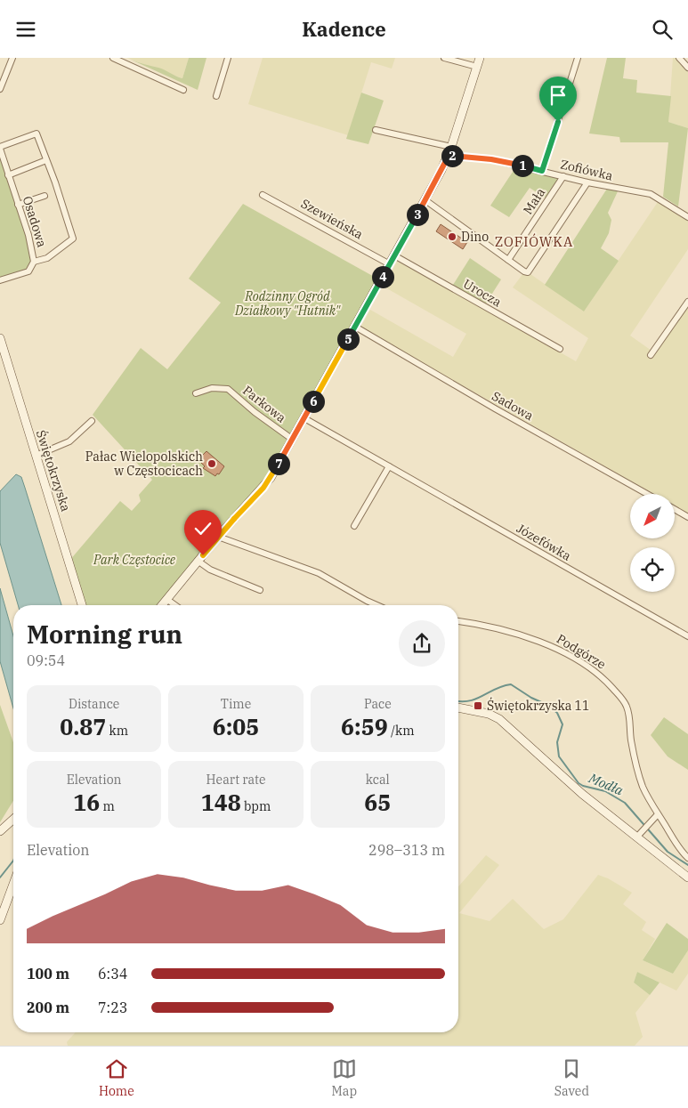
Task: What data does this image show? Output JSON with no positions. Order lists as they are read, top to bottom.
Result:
{
  "streets": {
    "street": [
      "Zofiówka",
      "Mała",
      "Szewieńska",
      "Osadowa",
      "Urocza",
      "Parkowa",
      "Sadowa",
      "Świętokrzyska",
      "Józefówka",
      "Podgórze"
    ]
  },
  "crossings": [
    ["Zofiówka", "Mała"]
  ],
  "districts": ["ZOFIÓWKA"],
  "water": ["Modła"],
  "parks": ["Rodzinny Ogród Działkowy \"Hutnik\"", "Park Częstocice"],
  "places": {
    "other": ["Dino", "Pałac Wielopolskich w Częstocicach"],
    "transit": ["Świętokrzyska 11"]
  },
  "north": "bottom left",
  "page": {
    "header": "Kadence",
    "pins": [
      "2",
      "1",
      "3",
      "4",
      "5",
      "6",
      "7"
    ],
    "heading": ["Morning run", "09:54"],
    "stats": [
      ["Distance", "0.87 km"],
      ["Time", "6:05"],
      ["Pace", "6:59 /km"],
      ["Elevation", "16 m"],
      ["Heart rate", "148 bpm"],
      ["kcal", "65"]
    ],
    "chart": ["Elevation", "298–313 m"],
    "list": [
      {
        "name": "100 m",
        "note": "6:34"
      },
      {
        "name": "200 m",
        "note": "7:23"
      }
    ],
    "tabs": ["Home", "Map", "Saved"]
  }
}
